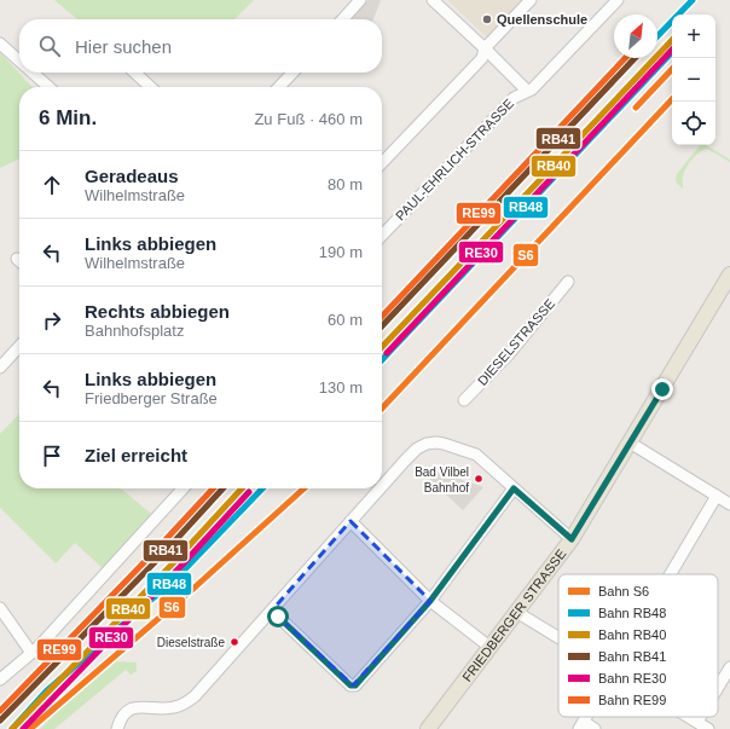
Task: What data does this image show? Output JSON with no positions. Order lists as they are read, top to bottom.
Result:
{
  "streets": {
    "main road": ["FRIEDBERGER STRASSE"],
    "street": ["PAUL-EHRLICH-STRASSE", "DIESELSTRASSE"]
  },
  "places": ["Quellenschule", "Bad Vilbel Bahnhof", "Dieselstraße"],
  "lines": [
    "rail line RB48",
    "rail line RB40",
    "rail line RE30",
    "rail line RB41",
    "rail line RE99",
    "rail line S6"
  ],
  "legend": [
    "Bahn S6",
    "Bahn RB48",
    "Bahn RB40",
    "Bahn RB41",
    "Bahn RE30",
    "Bahn RE99"
  ],
  "north": "top right",
  "page": {
    "map_buttons": ["+", "−"],
    "search": "Hier suchen",
    "heading": ["6 Min.", "Zu Fuß · 460 m"],
    "list": [
      ["Geradeaus", "Wilhelmstraße", "80 m"],
      ["Links abbiegen", "Wilhelmstraße", "190 m"],
      ["Rechts abbiegen", "Bahnhofsplatz", "60 m"],
      ["Links abbiegen", "Friedberger Straße", "130 m"],
      "Ziel erreicht"
    ]
  }
}
